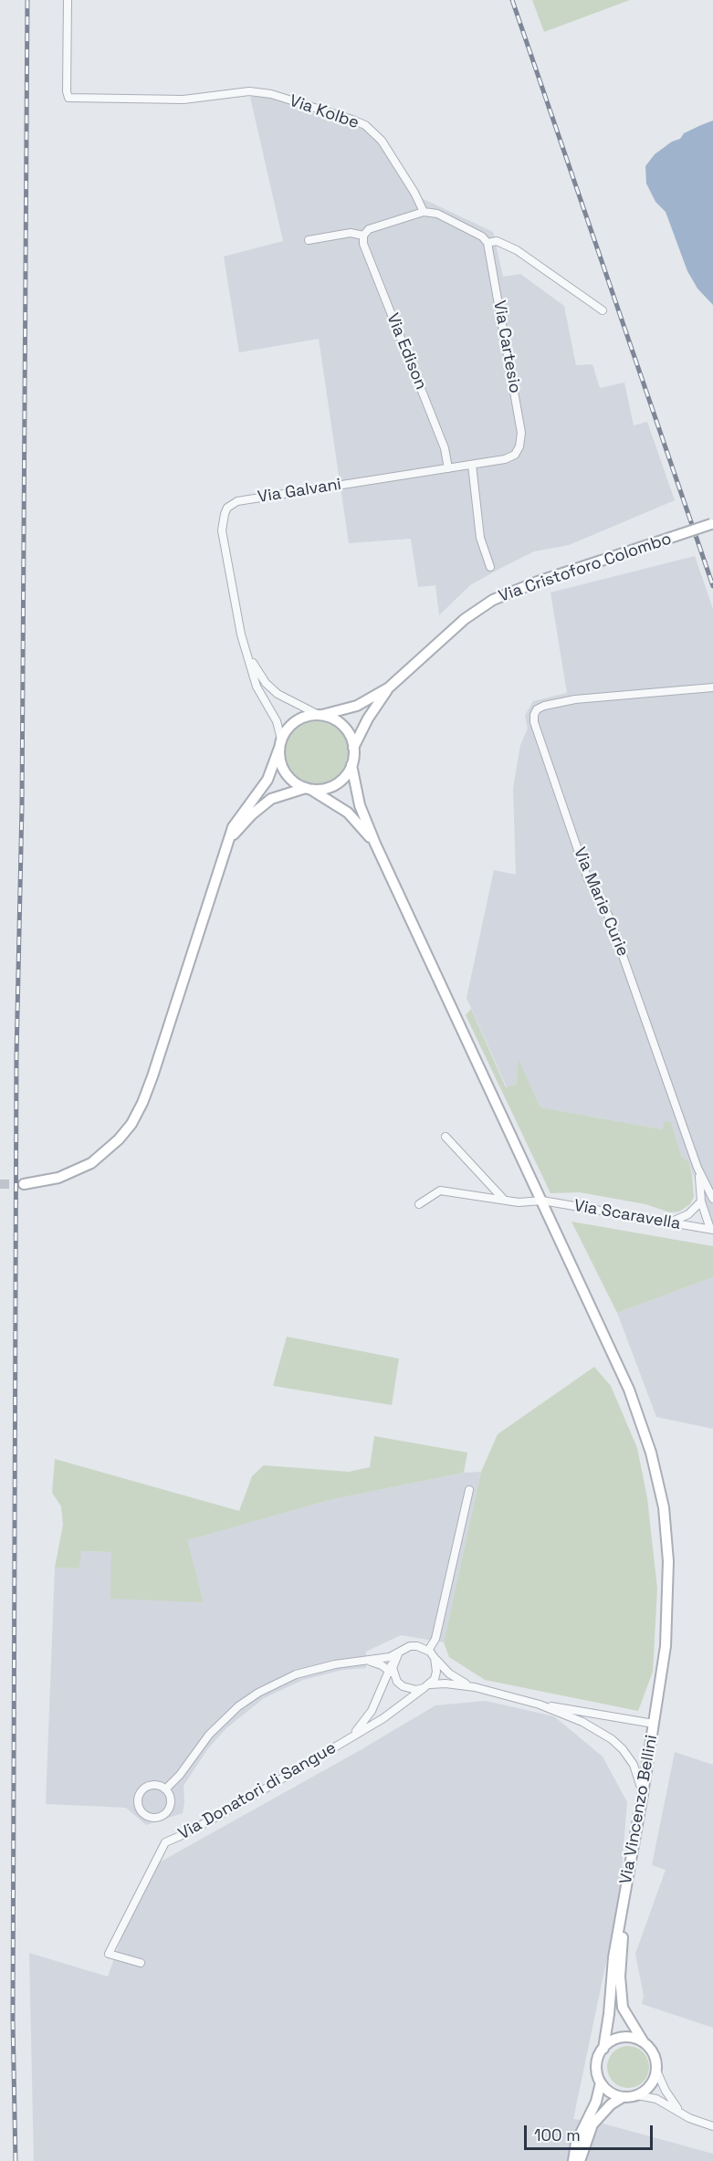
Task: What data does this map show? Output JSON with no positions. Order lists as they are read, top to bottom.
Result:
{
  "streets": {
    "street": [
      "Via Kolbe",
      "Via Cartesio",
      "Via Edison",
      "Via Galvani",
      "Via Cristoforo Colombo",
      "Via Marie Curie",
      "Via Scaravella",
      "Via Donatori di Sangue",
      "Via Vincenzo Bellini"
    ]
  },
  "crossings": [
    ["Via Cartesio", "Via Galvani"],
    ["Via Edison", "Via Galvani"],
    ["Via Galvani", "Via Cristoforo Colombo"],
    ["Via Scaravella", "Via Vincenzo Bellini"]
  ],
  "scale_bar": "100 m"
}
